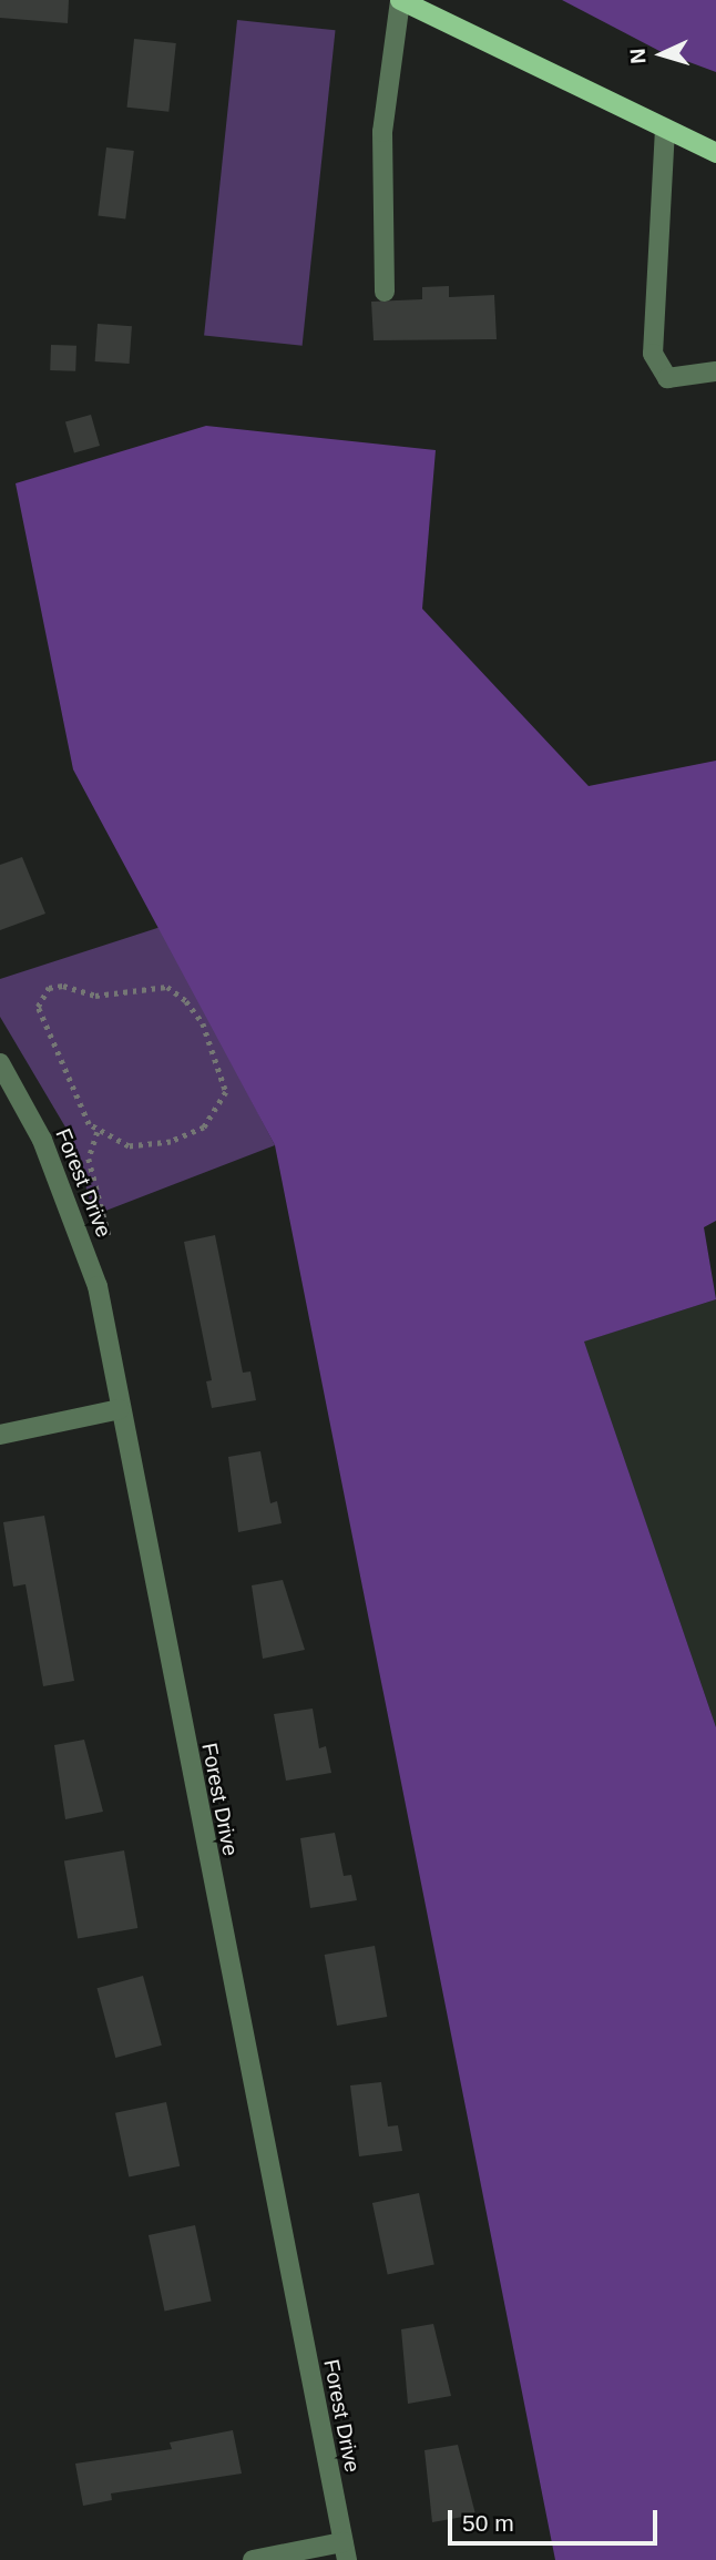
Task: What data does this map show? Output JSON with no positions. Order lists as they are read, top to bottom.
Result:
{
  "streets": {
    "street": ["Forest Drive"]
  },
  "scale_bar": "50 m",
  "north": "left"
}
